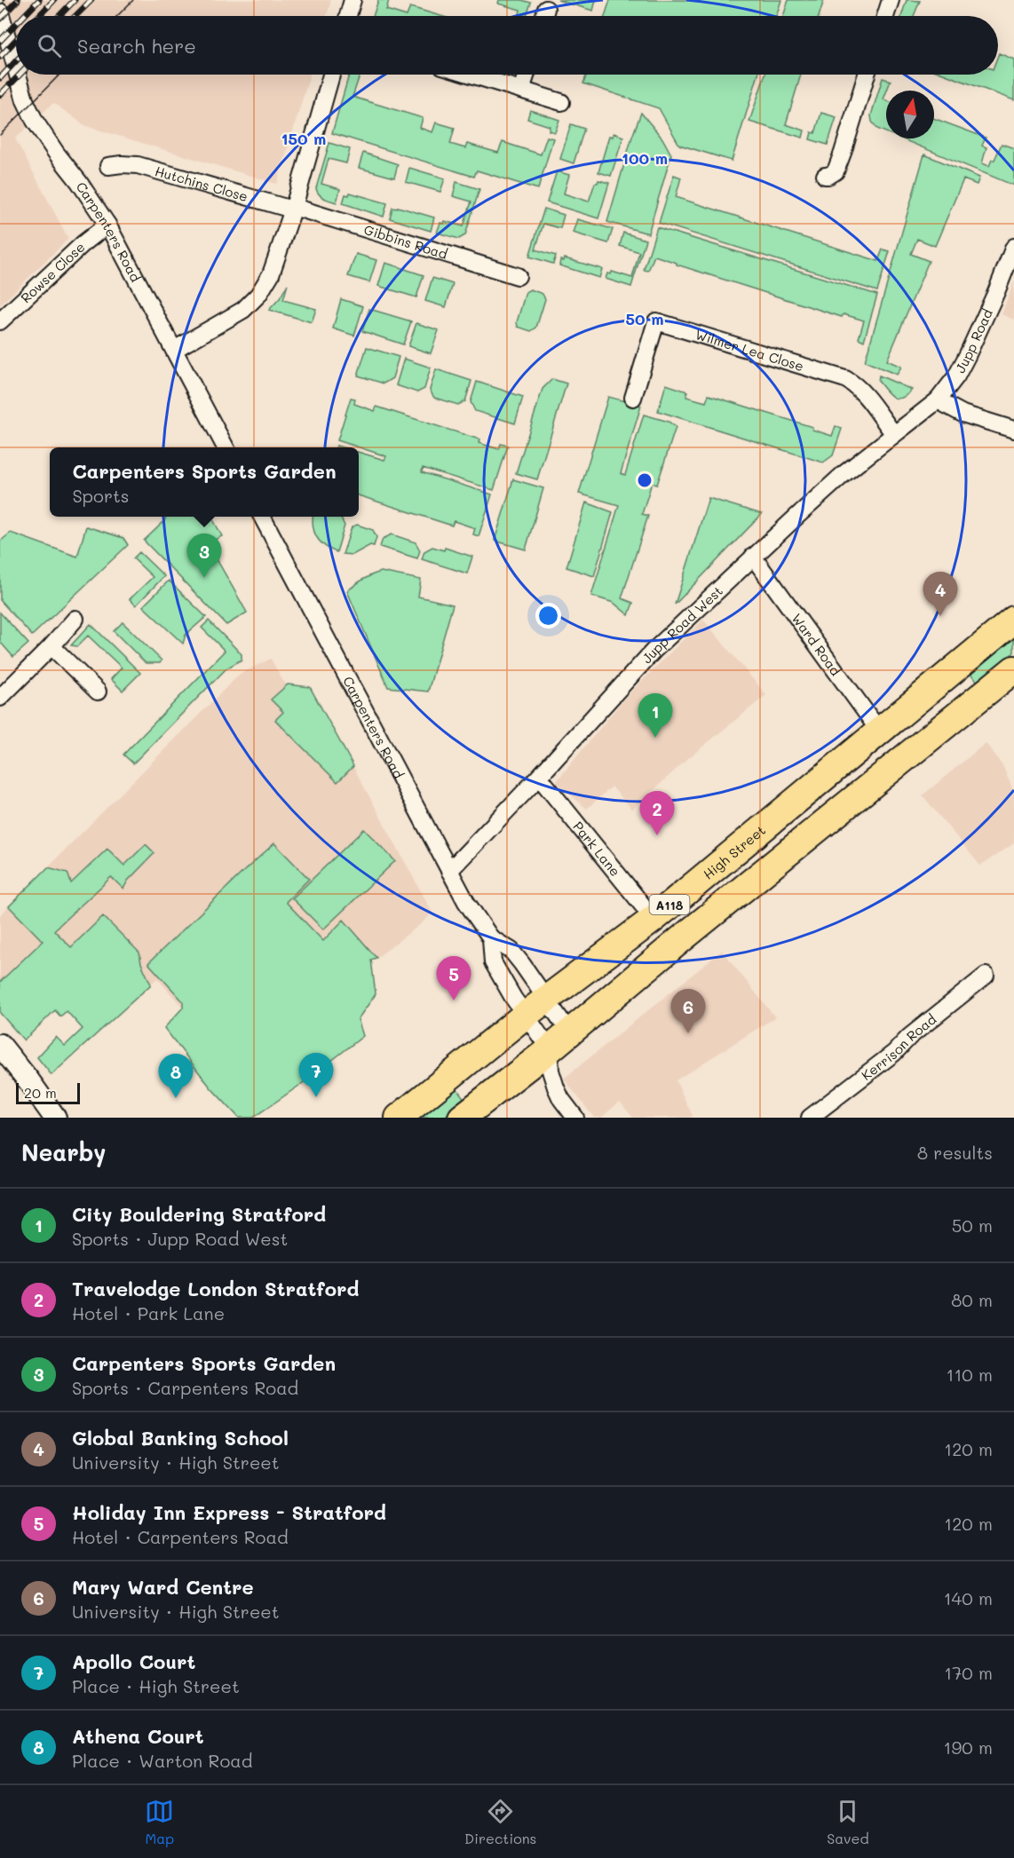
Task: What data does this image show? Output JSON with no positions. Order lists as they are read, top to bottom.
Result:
{
  "streets": {
    "main road": ["High Street", "A118"],
    "street": [
      "Hutchins Close",
      "Carpenters Road",
      "Gibbins Road",
      "Rowse Close",
      "Jupp Road",
      "Wilmer Lea Close",
      "Jupp Road West",
      "Ward Road",
      "Park Lane",
      "Kerrison Road"
    ]
  },
  "crossings": [
    ["Hutchins Close", "Gibbins Road"],
    ["Carpenters Road", "Rowse Close"],
    ["Carpenters Road", "Jupp Road West"],
    ["Carpenters Road", "High Street"],
    ["Carpenters Road", "A118"],
    ["Jupp Road", "Jupp Road West"],
    ["Wilmer Lea Close", "Jupp Road West"],
    ["Jupp Road West", "Ward Road"],
    ["Jupp Road West", "Park Lane"],
    ["Ward Road", "High Street"],
    ["Park Lane", "High Street"]
  ],
  "scale_bar": "20 m",
  "north": "top",
  "page": {
    "search": "Search here",
    "popup": ["Carpenters Sports Garden", "Sports"],
    "pins": [
      "3",
      "4",
      "1",
      "2",
      "5",
      "6",
      "7",
      "8"
    ],
    "scale": "20 m",
    "heading": ["Nearby", "8 results"],
    "list": [
      {
        "mark": "1",
        "name": "City Bouldering Stratford",
        "note": "Sports · Jupp Road West",
        "value": "50 m"
      },
      {
        "mark": "2",
        "name": "Travelodge London Stratford",
        "note": "Hotel · Park Lane",
        "value": "80 m"
      },
      {
        "mark": "3",
        "name": "Carpenters Sports Garden",
        "note": "Sports · Carpenters Road",
        "value": "110 m"
      },
      {
        "mark": "4",
        "name": "Global Banking School",
        "note": "University · High Street",
        "value": "120 m"
      },
      {
        "mark": "5",
        "name": "Holiday Inn Express - Stratford",
        "note": "Hotel · Carpenters Road",
        "value": "120 m"
      },
      {
        "mark": "6",
        "name": "Mary Ward Centre",
        "note": "University · High Street",
        "value": "140 m"
      },
      {
        "mark": "7",
        "name": "Apollo Court",
        "note": "Place · High Street",
        "value": "170 m"
      },
      {
        "mark": "8",
        "name": "Athena Court",
        "note": "Place · Warton Road",
        "value": "190 m"
      }
    ],
    "nav": ["Map", "Directions", "Saved"]
  },
  "rings": ["150 m", "100 m", "50 m"]
}
